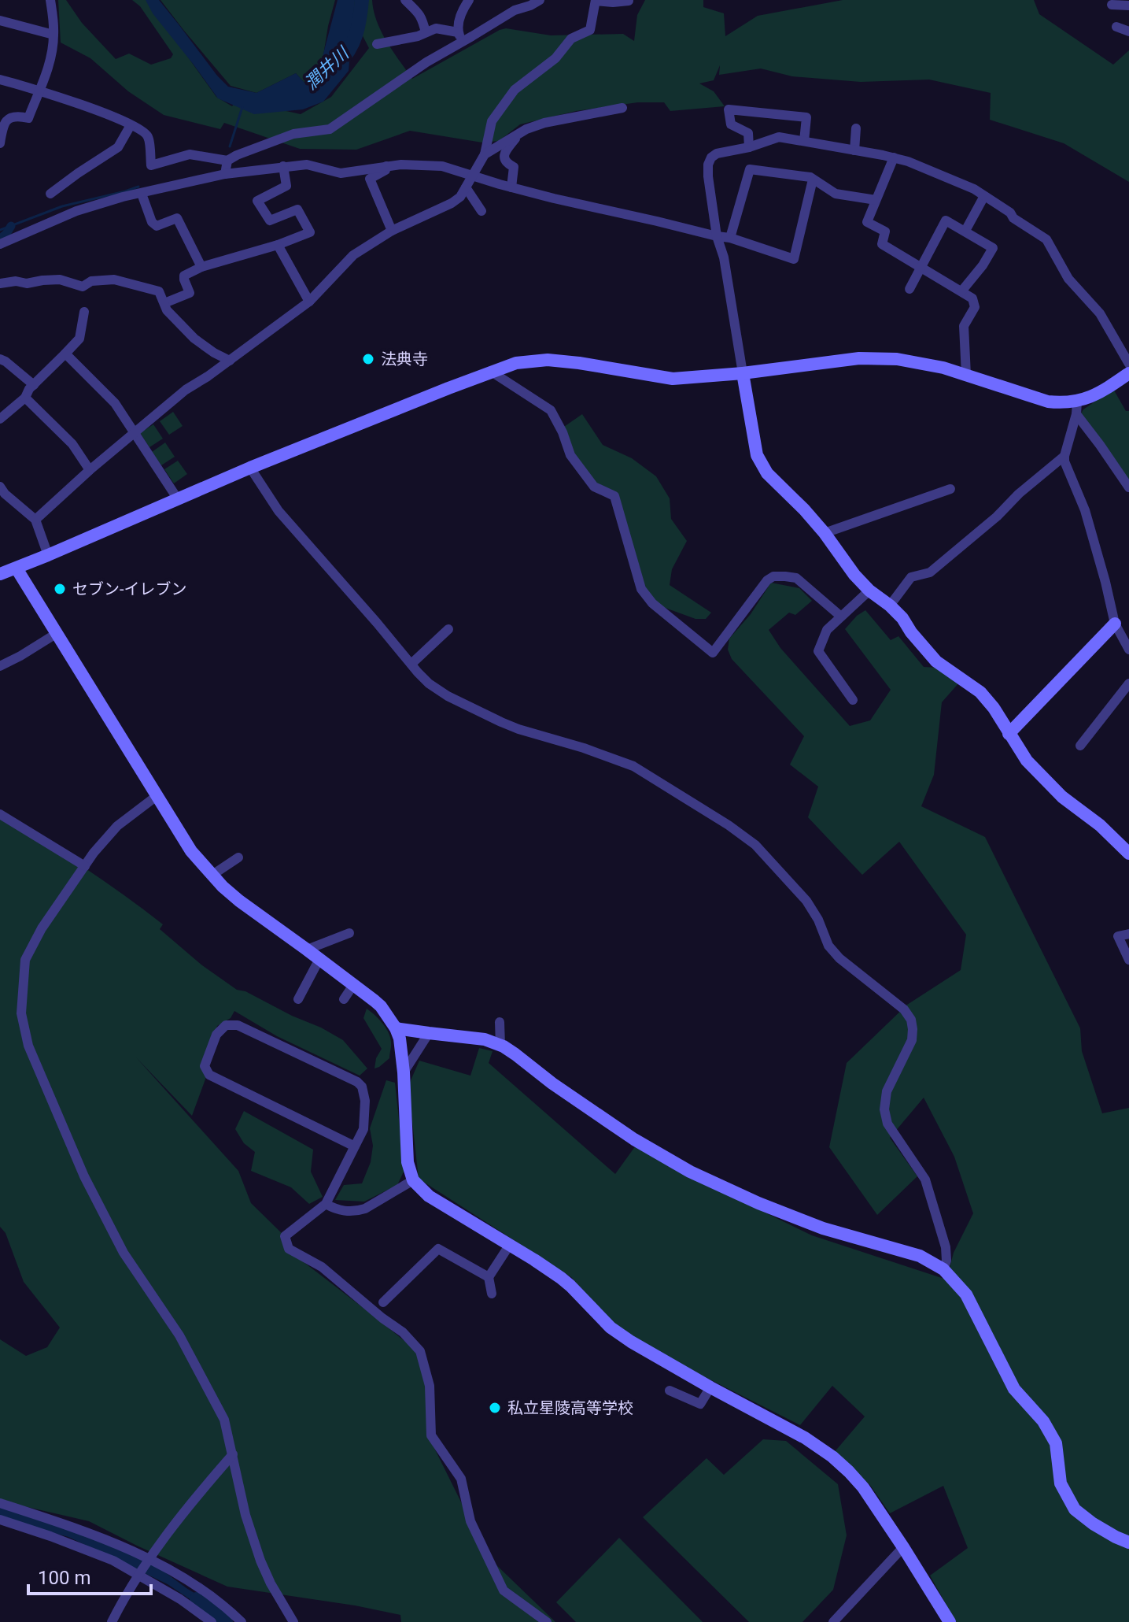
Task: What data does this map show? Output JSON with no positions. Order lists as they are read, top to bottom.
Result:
{
  "water": ["潤井川"],
  "places": ["法典寺", "セブン-イレブン", "私立星陵高等学校"],
  "scale_bar": "100 m"
}
